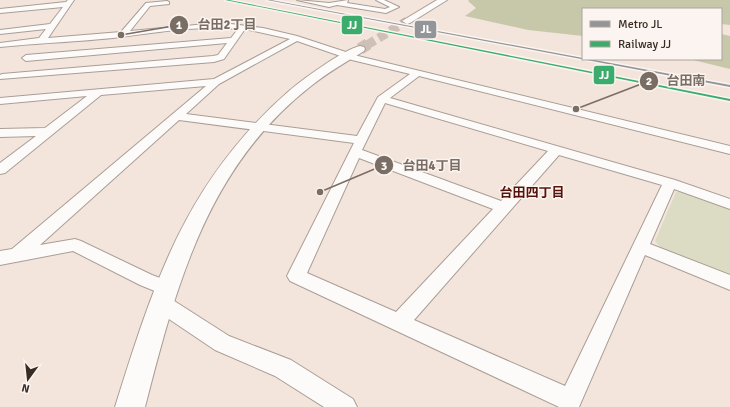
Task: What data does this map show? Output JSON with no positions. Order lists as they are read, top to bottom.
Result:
{
  "districts": ["台田四丁目"],
  "places": ["台田2丁目", "台田南", "台田4丁目"],
  "lines": ["metro line JL", "rail line JJ"],
  "legend": ["Metro JL", "Railway JJ"],
  "north": "bottom"
}
